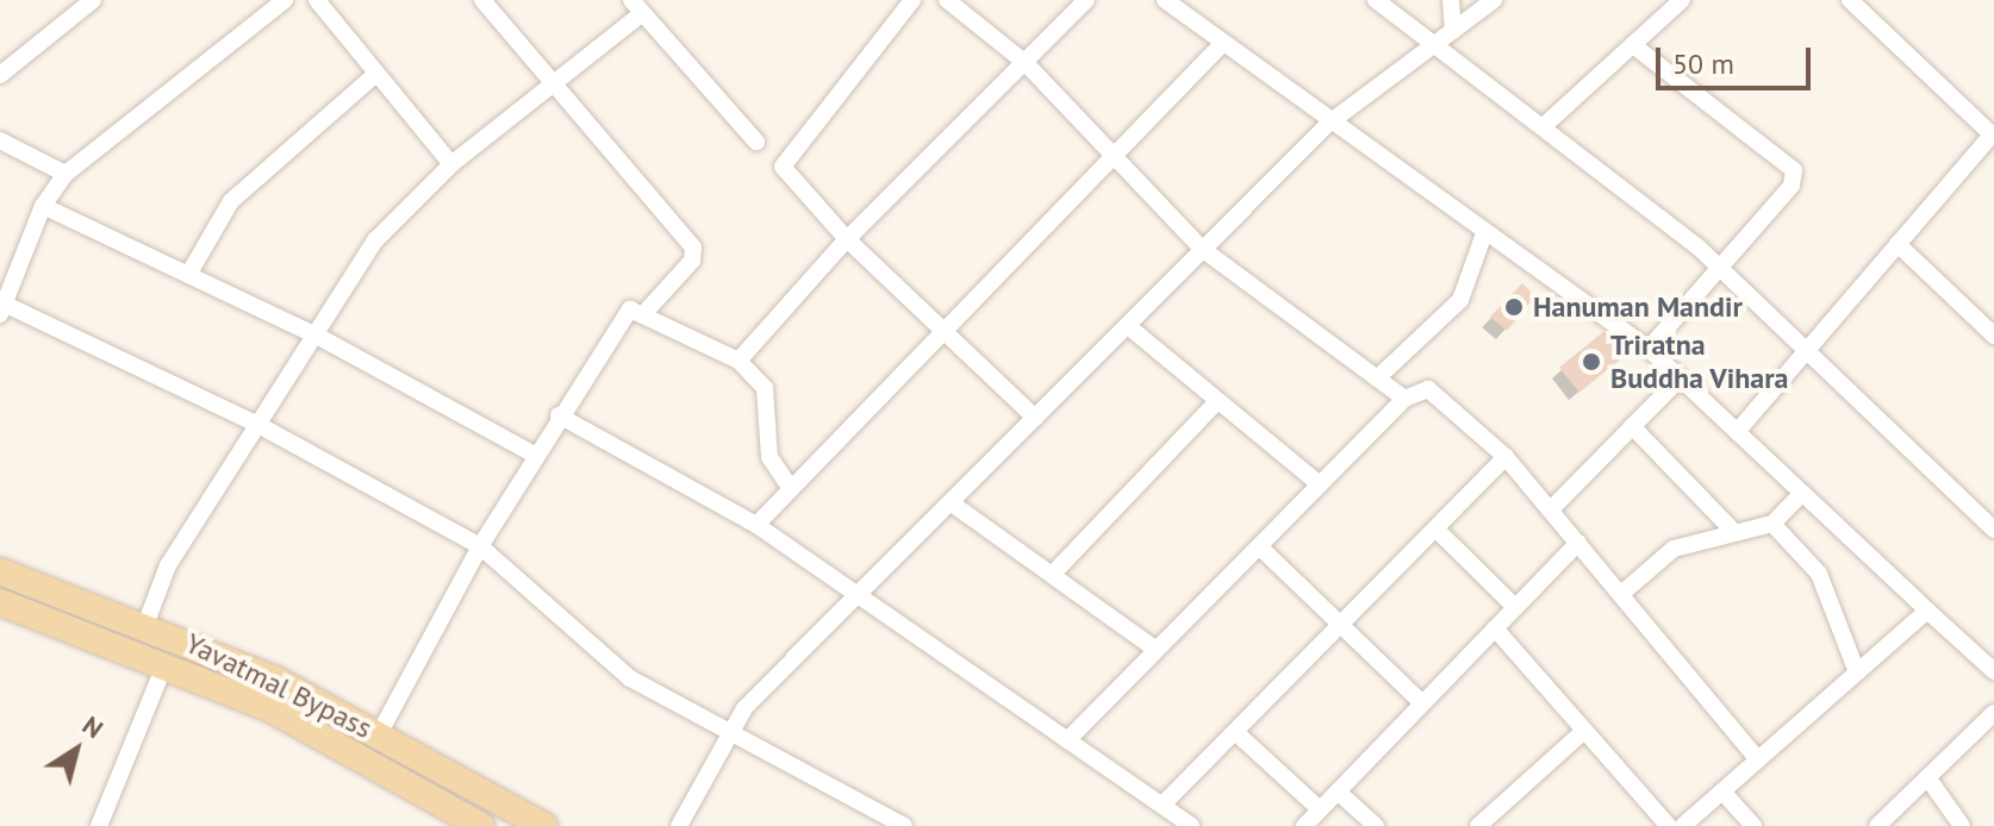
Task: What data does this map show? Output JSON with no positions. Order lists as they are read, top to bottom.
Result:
{
  "streets": {
    "main road": ["Yavatmal Bypass"]
  },
  "places": ["Hanuman Mandir", "Triratna Buddha Vihara"],
  "scale_bar": "50 m",
  "north": "top right"
}
